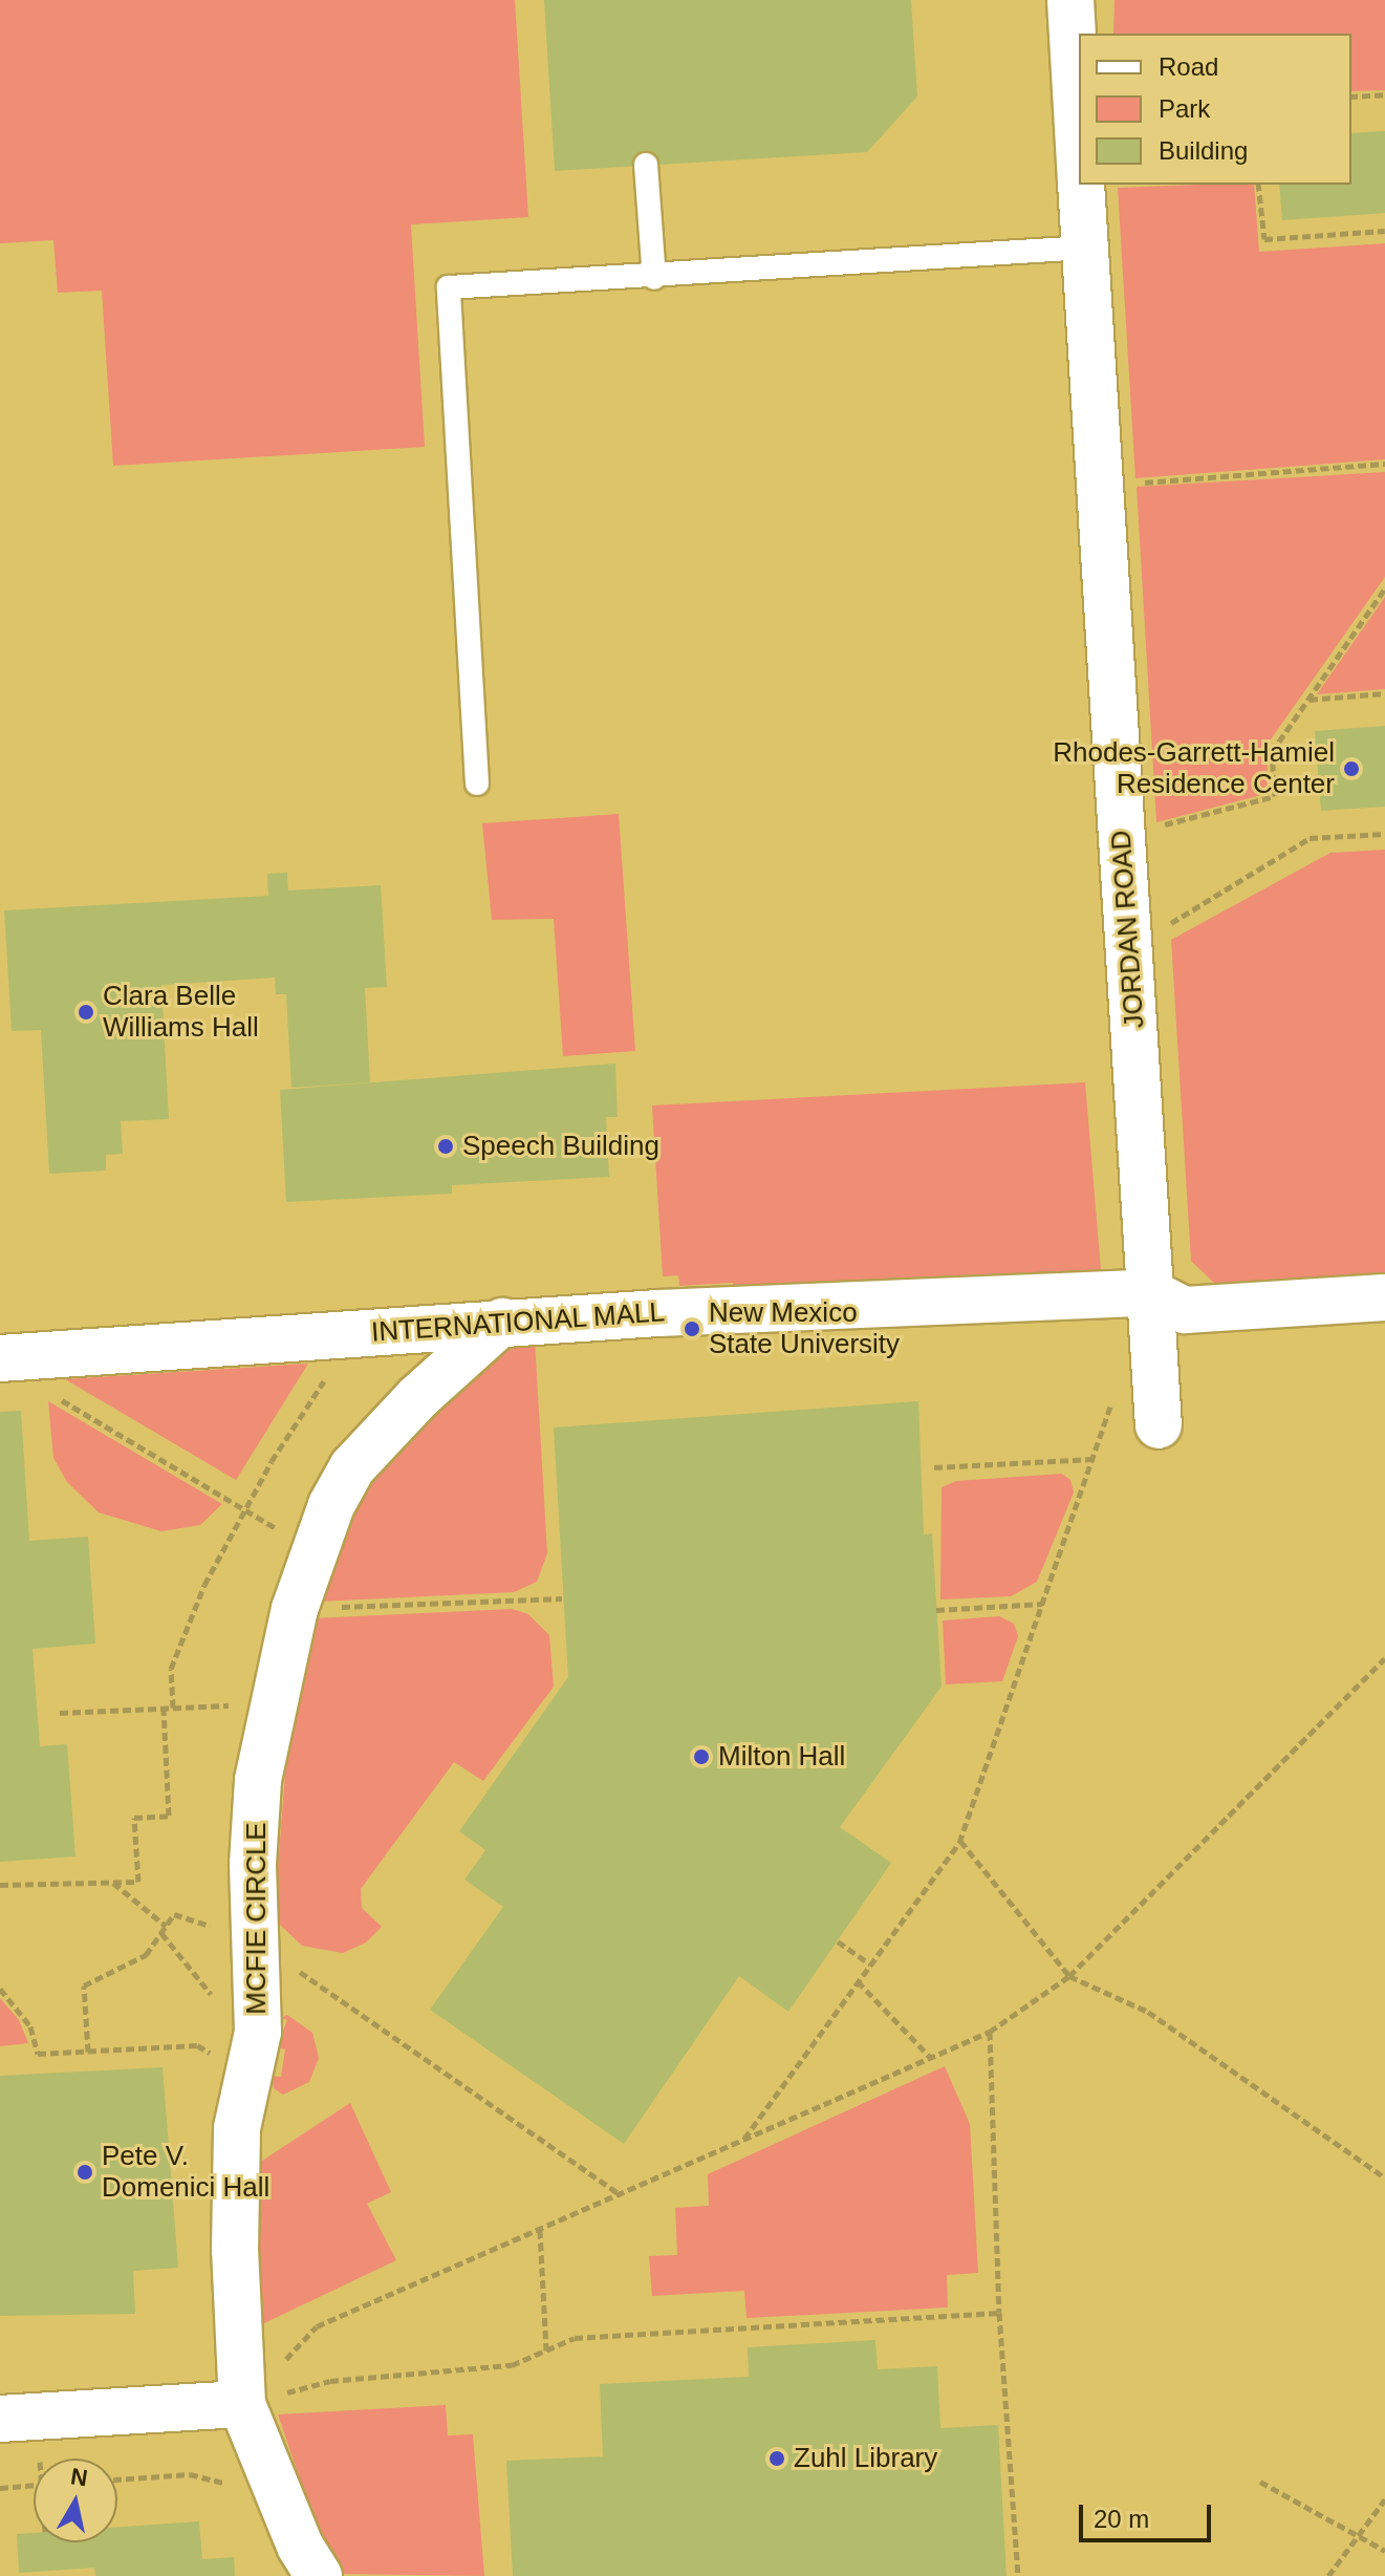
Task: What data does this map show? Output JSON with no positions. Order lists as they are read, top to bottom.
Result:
{
  "streets": {
    "street": ["JORDAN ROAD", "INTERNATIONAL MALL", "MCFIE CIRCLE"]
  },
  "crossings": [
    ["JORDAN ROAD", "INTERNATIONAL MALL"],
    ["INTERNATIONAL MALL", "MCFIE CIRCLE"]
  ],
  "places": [
    "Rhodes-Garrett-Hamiel Residence Center",
    "Clara Belle Williams Hall",
    "Speech Building",
    "New Mexico State University",
    "Milton Hall",
    "Pete V. Domenici Hall",
    "Zuhl Library"
  ],
  "legend": ["Road", "Park", "Building"],
  "scale_bar": "20 m",
  "north": "top"
}
